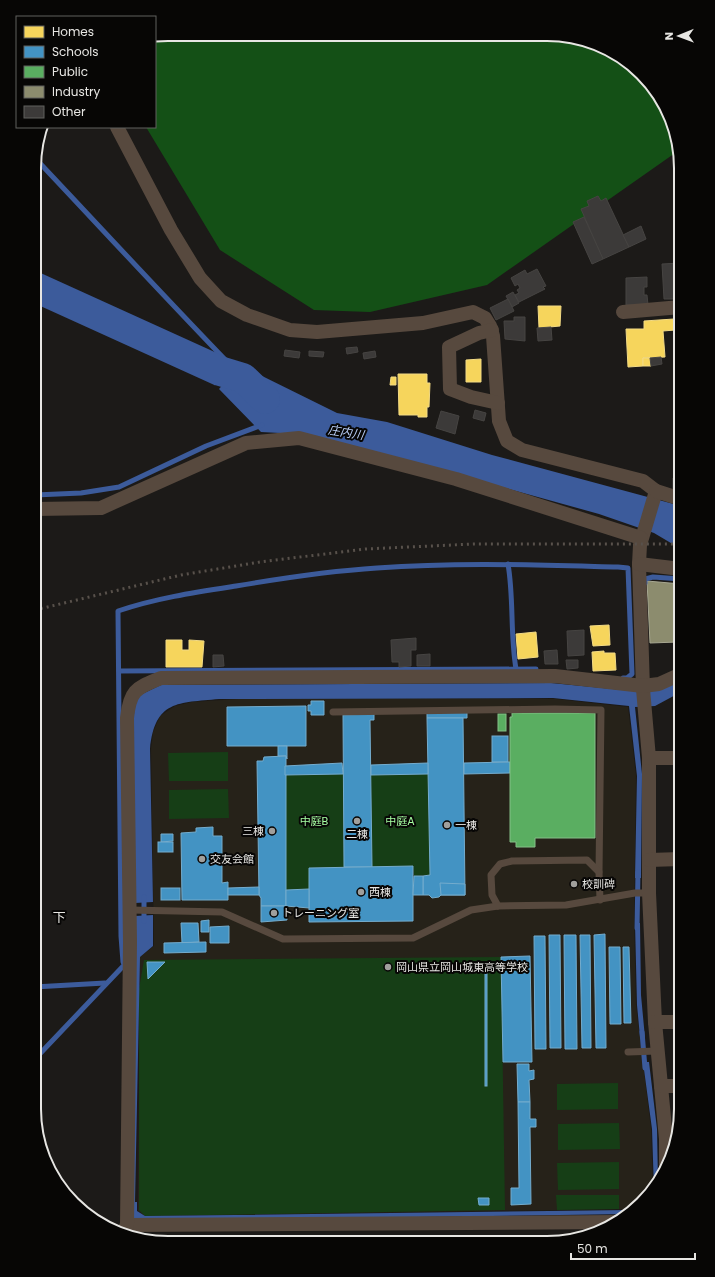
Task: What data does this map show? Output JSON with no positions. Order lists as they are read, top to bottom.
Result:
{
  "districts": ["下"],
  "water": ["庄内川"],
  "parks": ["中庭B", "中庭A"],
  "places": [
    "二棟",
    "一棟",
    "三棟",
    "交友会館",
    "校訓碑",
    "西棟",
    "トレーニング室",
    "岡山県立岡山城東高等学校"
  ],
  "legend": [
    "Homes",
    "Schools",
    "Public",
    "Industry",
    "Other"
  ],
  "scale_bar": "50 m",
  "north": "left"
}
